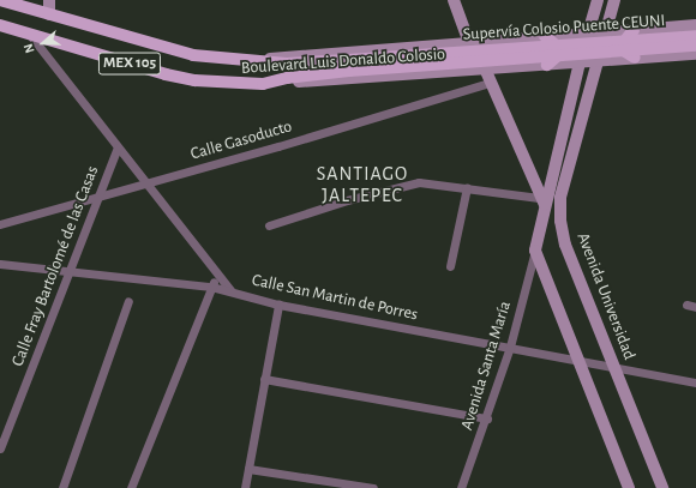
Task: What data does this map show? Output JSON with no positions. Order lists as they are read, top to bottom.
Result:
{
  "streets": {
    "main road": ["Supervía Colosio Puente CEUNI", "Boulevard Luis Donaldo Colosio", "MEX 105"],
    "street": [
      "Calle Gasoducto",
      "Calle Fray Bartolomé de las Casas",
      "Avenida Universidad",
      "Calle San Martin de Porres",
      "Avenida Santa María"
    ]
  },
  "crossings": [
    ["Boulevard Luis Donaldo Colosio", "Avenida Universidad"],
    ["Boulevard Luis Donaldo Colosio", "Calle San Martin de Porres"],
    ["Calle Gasoducto", "Calle Fray Bartolomé de las Casas"],
    ["Calle Gasoducto", "Calle San Martin de Porres"],
    ["Calle Fray Bartolomé de las Casas", "Calle San Martin de Porres"],
    ["Avenida Universidad", "Calle San Martin de Porres"],
    ["Calle San Martin de Porres", "Avenida Santa María"]
  ],
  "districts": ["SANTIAGO JALTEPEC"],
  "north": "left"
}
